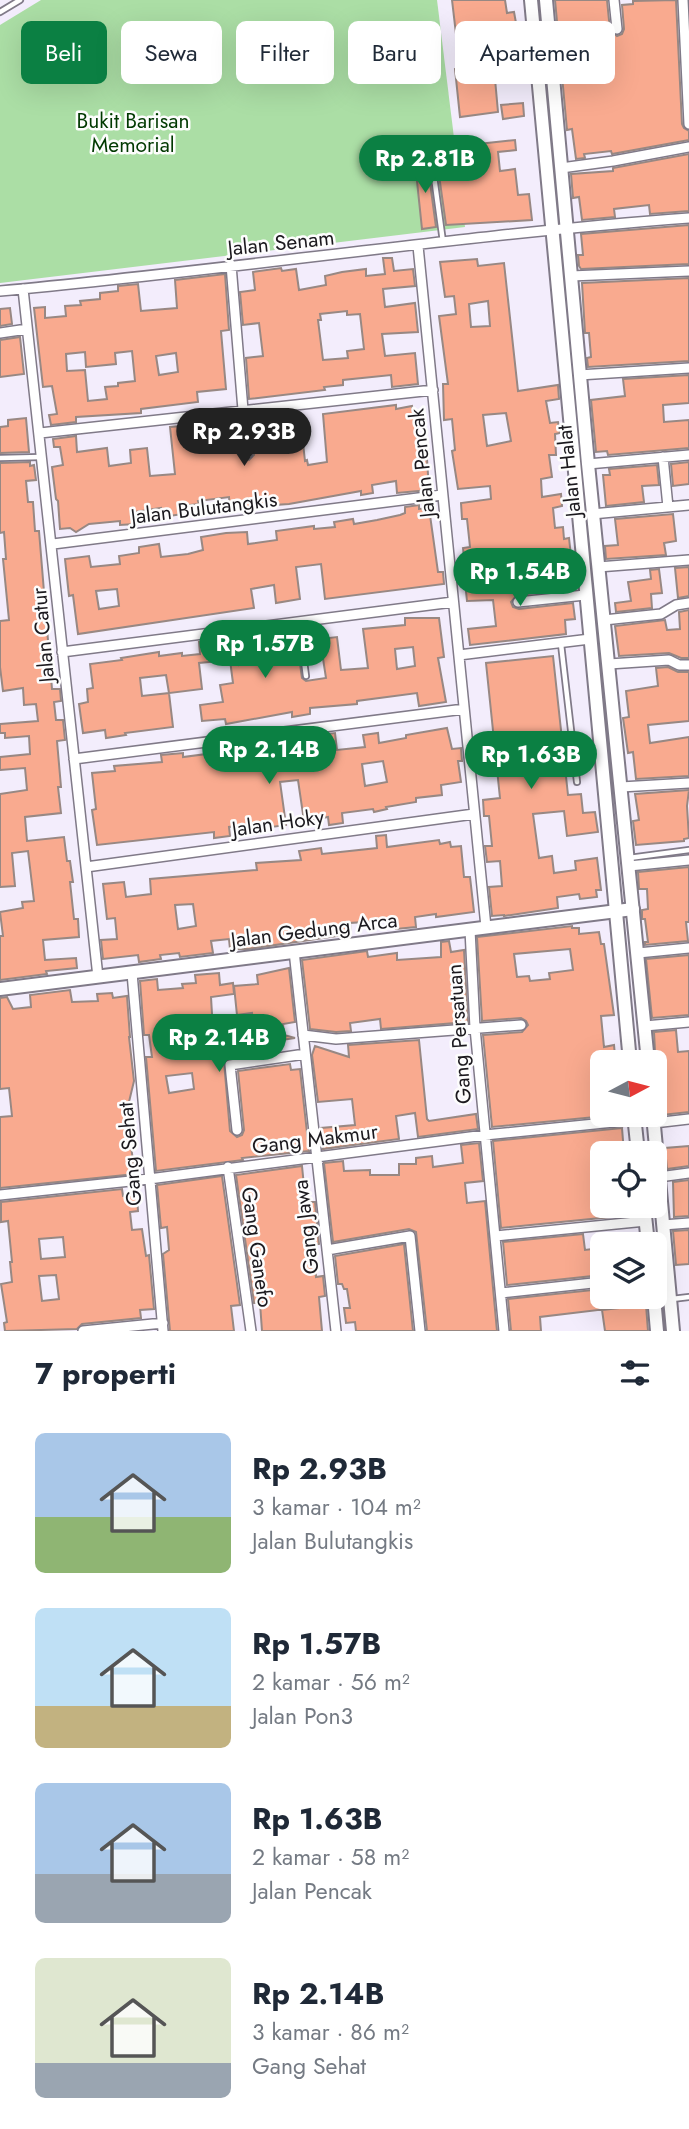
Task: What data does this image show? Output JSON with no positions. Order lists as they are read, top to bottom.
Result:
{
  "streets": {
    "main road": ["Jalan Halat", "Jalan Gedung Arca"],
    "street": [
      "Jalan Senam",
      "Jalan Pencak",
      "Jalan Bulutangkis",
      "Jalan Catur",
      "Jalan Hoky",
      "Gang Persatuan",
      "Gang Makmur",
      "Gang Sehat",
      "Gang Jawa",
      "Gang Ganefo"
    ]
  },
  "crossings": [
    ["Jalan Senam", "Jalan Pencak"],
    ["Jalan Senam", "Jalan Halat"],
    ["Jalan Senam", "Jalan Catur"],
    ["Jalan Pencak", "Jalan Bulutangkis"],
    ["Jalan Pencak", "Jalan Hoky"],
    ["Jalan Pencak", "Jalan Gedung Arca"],
    ["Jalan Halat", "Jalan Gedung Arca"],
    ["Jalan Bulutangkis", "Jalan Catur"],
    ["Jalan Catur", "Jalan Hoky"],
    ["Jalan Catur", "Jalan Gedung Arca"],
    ["Jalan Gedung Arca", "Gang Persatuan"],
    ["Jalan Gedung Arca", "Gang Sehat"],
    ["Jalan Gedung Arca", "Gang Jawa"],
    ["Gang Persatuan", "Gang Makmur"],
    ["Gang Makmur", "Gang Sehat"],
    ["Gang Makmur", "Gang Jawa"],
    ["Gang Makmur", "Gang Ganefo"]
  ],
  "parks": ["Bukit Barisan Memorial"],
  "north": "right",
  "page": {
    "chip": [
      "Beli",
      "Sewa",
      "Filter",
      "Baru",
      "Apartemen"
    ],
    "price": [
      "Rp 2.81B",
      "Rp 2.93B",
      "Rp 1.54B",
      "Rp 1.57B",
      "Rp 2.14B",
      "Rp 1.63B",
      "Rp 2.14B"
    ],
    "heading": "7 properti",
    "list": [
      {
        "name": "Rp 2.93B",
        "note": "3 kamar · 104 m² · Jalan Bulutangkis"
      },
      {
        "name": "Rp 1.57B",
        "note": "2 kamar · 56 m² · Jalan Pon3"
      },
      {
        "name": "Rp 1.63B",
        "note": "2 kamar · 58 m² · Jalan Pencak"
      },
      {
        "name": "Rp 2.14B",
        "note": "3 kamar · 86 m² · Gang Sehat"
      }
    ]
  }
}
